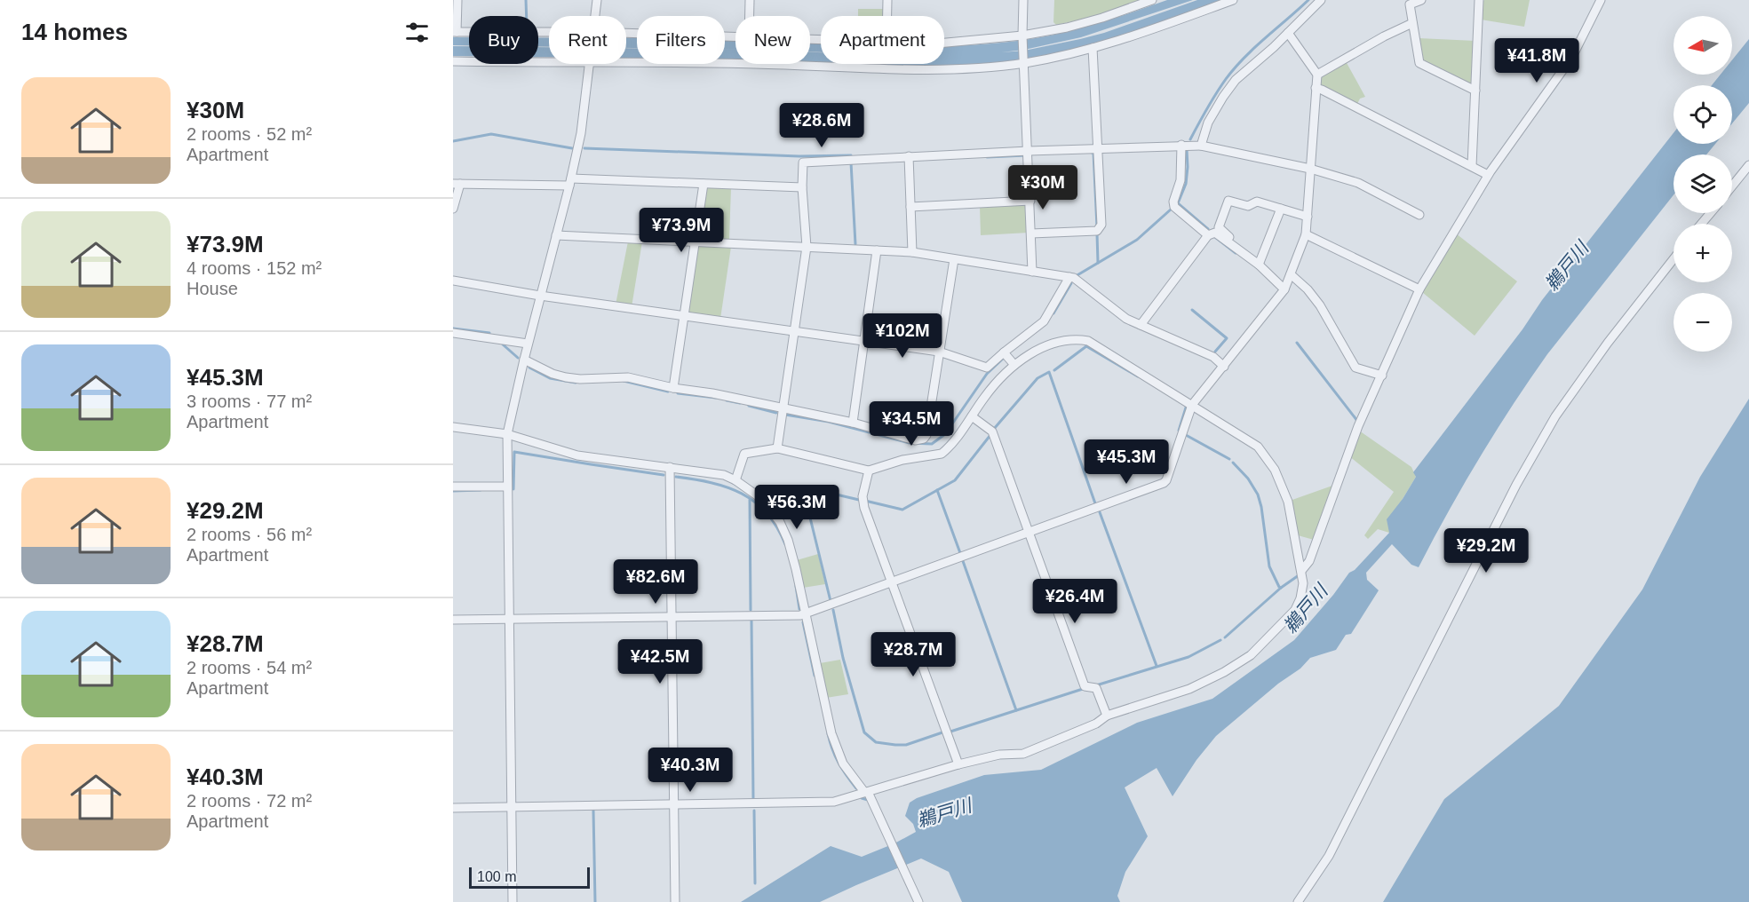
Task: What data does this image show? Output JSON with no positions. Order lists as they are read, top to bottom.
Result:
{
  "water": ["鵜戸川"],
  "scale_bar": "100 m",
  "north": "left",
  "page": {
    "heading": "14 homes",
    "map_buttons": ["+", "−"],
    "chip": [
      "Buy",
      "Rent",
      "Filters",
      "New",
      "Apartment"
    ],
    "price": [
      "¥41.8M",
      "¥28.6M",
      "¥30M",
      "¥73.9M",
      "¥102M",
      "¥34.5M",
      "¥45.3M",
      "¥56.3M",
      "¥29.2M",
      "¥82.6M",
      "¥26.4M",
      "¥28.7M",
      "¥42.5M",
      "¥40.3M"
    ],
    "list": [
      {
        "name": "¥30M",
        "note": "2 rooms · 52 m² · Apartment"
      },
      {
        "name": "¥73.9M",
        "note": "4 rooms · 152 m² · House"
      },
      {
        "name": "¥45.3M",
        "note": "3 rooms · 77 m² · Apartment"
      },
      {
        "name": "¥29.2M",
        "note": "2 rooms · 56 m² · Apartment"
      },
      {
        "name": "¥28.7M",
        "note": "2 rooms · 54 m² · Apartment"
      },
      {
        "name": "¥40.3M",
        "note": "2 rooms · 72 m² · Apartment"
      }
    ],
    "scale": "100 m"
  }
}
